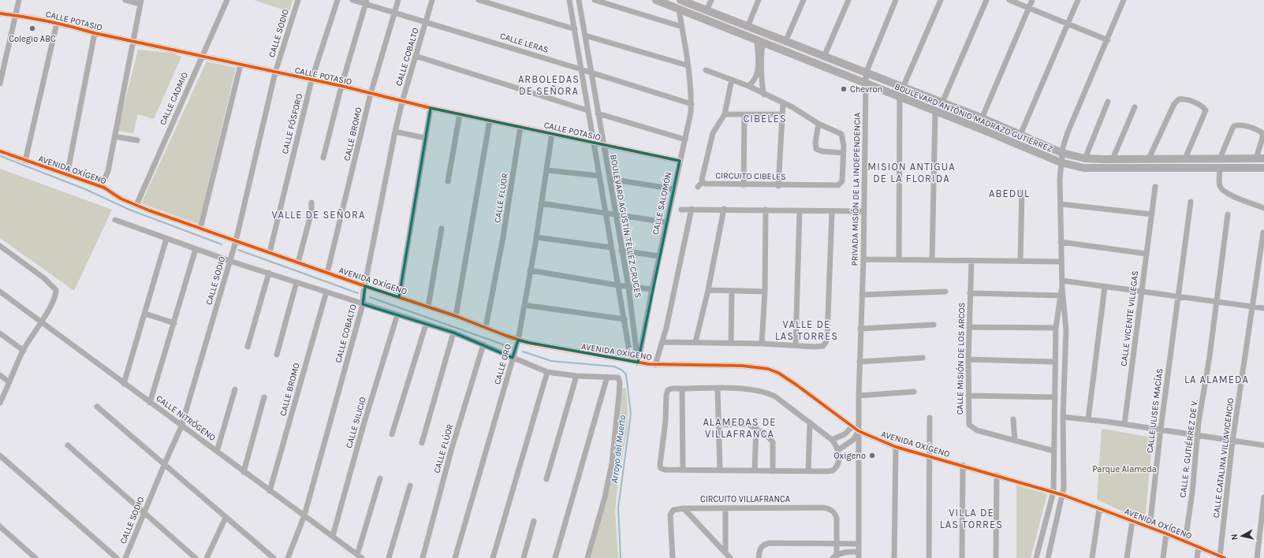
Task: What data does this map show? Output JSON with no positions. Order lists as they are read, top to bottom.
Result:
{
  "streets": {
    "street": [
      "CALLE POTASIO",
      "CALLE SODIO",
      "CALLE LERAS",
      "CALLE COBALTO",
      "CALLE CADMIO",
      "BOULEVARD ANTÔNIO MADRAZO GUTIÉRREZ",
      "CALLE FÓSFORO",
      "CALLE BROMO",
      "AVENIDA OXÍGENO",
      "CIRCUITO CIBELES",
      "PRIVADA MISIÓN DE LA INDEPENDENCIA",
      "CALLE FLÚOR",
      "CALLE SALOMÓN",
      "BOULEVARD AGUSTÍN TÉLLEZ CRUCES",
      "CALLE VICENTE VILLEGAS",
      "CALLE MISIÓN DE LOS ARCOS",
      "CALLE ORO",
      "CALLE ULISES MACÍAS",
      "CALLE NITRÓGENO",
      "CALLE SILICIO",
      "CALLE R. GUTIÉRREZ DE V.",
      "CALLE CATALINA VILLAVICENCIO",
      "CIRCUITO VILLAFRANCA"
    ]
  },
  "crossings": [
    ["CALLE POTASIO", "CALLE SODIO"],
    ["CALLE POTASIO", "CALLE COBALTO"],
    ["CALLE POTASIO", "CALLE CADMIO"],
    ["CALLE POTASIO", "CALLE FÓSFORO"],
    ["CALLE POTASIO", "CALLE BROMO"],
    ["CALLE POTASIO", "CALLE FLÚOR"],
    ["CALLE POTASIO", "CALLE SALOMÓN"],
    ["CALLE POTASIO", "BOULEVARD AGUSTÍN TÉLLEZ CRUCES"],
    ["CALLE POTASIO", "CALLE ORO"],
    ["CALLE SODIO", "AVENIDA OXÍGENO"],
    ["CALLE SODIO", "CALLE NITRÓGENO"],
    ["CALLE LERAS", "CALLE COBALTO"],
    ["CALLE LERAS", "CALLE BROMO"],
    ["CALLE LERAS", "CALLE SALOMÓN"],
    ["CALLE LERAS", "BOULEVARD AGUSTÍN TÉLLEZ CRUCES"],
    ["CALLE COBALTO", "AVENIDA OXÍGENO"],
    ["CALLE COBALTO", "CALLE NITRÓGENO"],
    ["CALLE CADMIO", "AVENIDA OXÍGENO"],
    ["BOULEVARD ANTÔNIO MADRAZO GUTIÉRREZ", "PRIVADA MISIÓN DE LA INDEPENDENCIA"],
    ["BOULEVARD ANTÔNIO MADRAZO GUTIÉRREZ", "CALLE SALOMÓN"],
    ["CALLE FÓSFORO", "AVENIDA OXÍGENO"],
    ["CALLE BROMO", "AVENIDA OXÍGENO"],
    ["CALLE BROMO", "CALLE NITRÓGENO"],
    ["AVENIDA OXÍGENO", "PRIVADA MISIÓN DE LA INDEPENDENCIA"],
    ["AVENIDA OXÍGENO", "CALLE FLÚOR"],
    ["AVENIDA OXÍGENO", "CALLE SALOMÓN"],
    ["AVENIDA OXÍGENO", "BOULEVARD AGUSTÍN TÉLLEZ CRUCES"],
    ["AVENIDA OXÍGENO", "CALLE ORO"],
    ["AVENIDA OXÍGENO", "CALLE ULISES MACÍAS"],
    ["AVENIDA OXÍGENO", "CALLE R. GUTIÉRREZ DE V."],
    ["AVENIDA OXÍGENO", "CALLE CATALINA VILLAVICENCIO"],
    ["PRIVADA MISIÓN DE LA INDEPENDENCIA", "CIRCUITO VILLAFRANCA"],
    ["CALLE SALOMÓN", "BOULEVARD AGUSTÍN TÉLLEZ CRUCES"],
    ["CALLE NITRÓGENO", "CALLE SILICIO"]
  ],
  "districts": [
    "ARBOLEDAS DE SEÑORA",
    "CIBELES",
    "MISION ANTIGUA DE LA FLORIDA",
    "ABEDUL",
    "VALLE DE SEÑORA",
    "VALLE DE LAS TORRES",
    "LA ALAMEDA",
    "ALAMEDAS DE VILLAFRANCA",
    "VILLA DE LAS TORRES"
  ],
  "water": ["Arroyo del Muerto"],
  "parks": ["Parque Alameda"],
  "places": ["Colegio ABC", "Chevron", "Oxigeno"],
  "north": "left"
}
